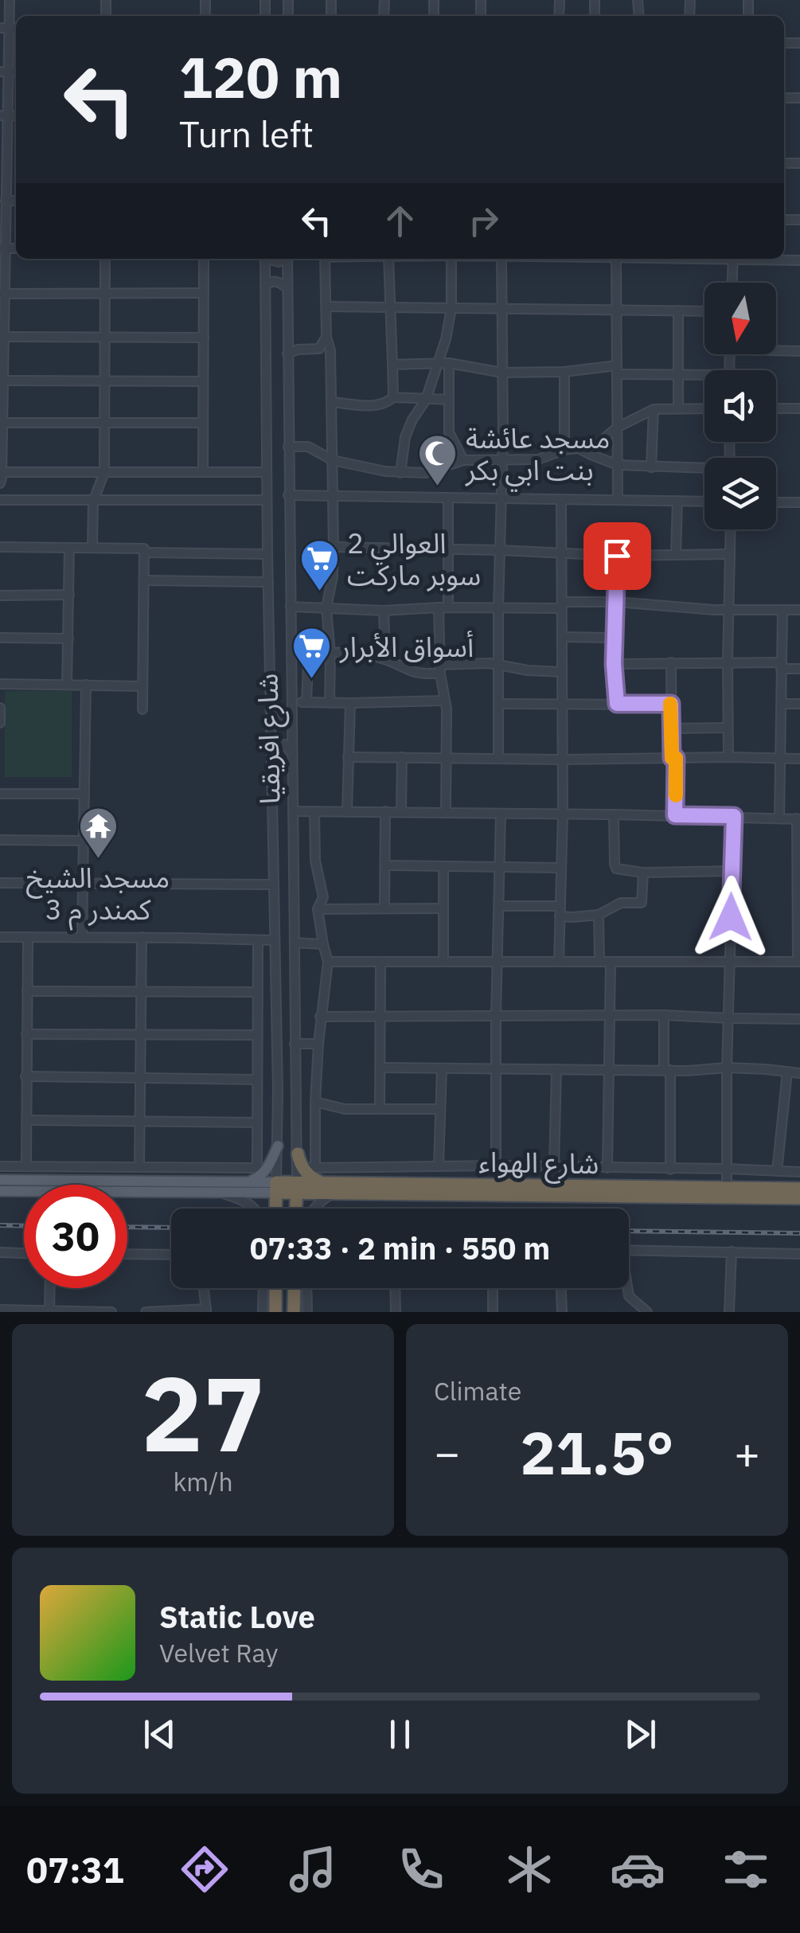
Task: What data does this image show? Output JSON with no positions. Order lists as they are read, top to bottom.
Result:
{
  "streets": {
    "highway": ["شارع افريقيا", "شارع الهواء"]
  },
  "crossings": [
    ["شارع افريقيا", "شارع الهواء"]
  ],
  "places": {
    "mosque": ["مسجد عائشة بنت ابي بكر"],
    "supermarket": ["العوالي 2 سوبر ماركت", "أسواق الأبرار"],
    "temple": ["مسجد الشيخ كمندر م 3"]
  },
  "north": "bottom",
  "page": {
    "turn": ["120 m", "Turn left"],
    "limit": "30",
    "trip": "07:33 · 2 min · 550 m",
    "tile": [
      ["27", "km/h"],
      "Climate"
    ],
    "heat": ["−", "21.5°", "+"],
    "song": ["Static Love", "Velvet Ray"],
    "tabs": "07:31"
  }
}
